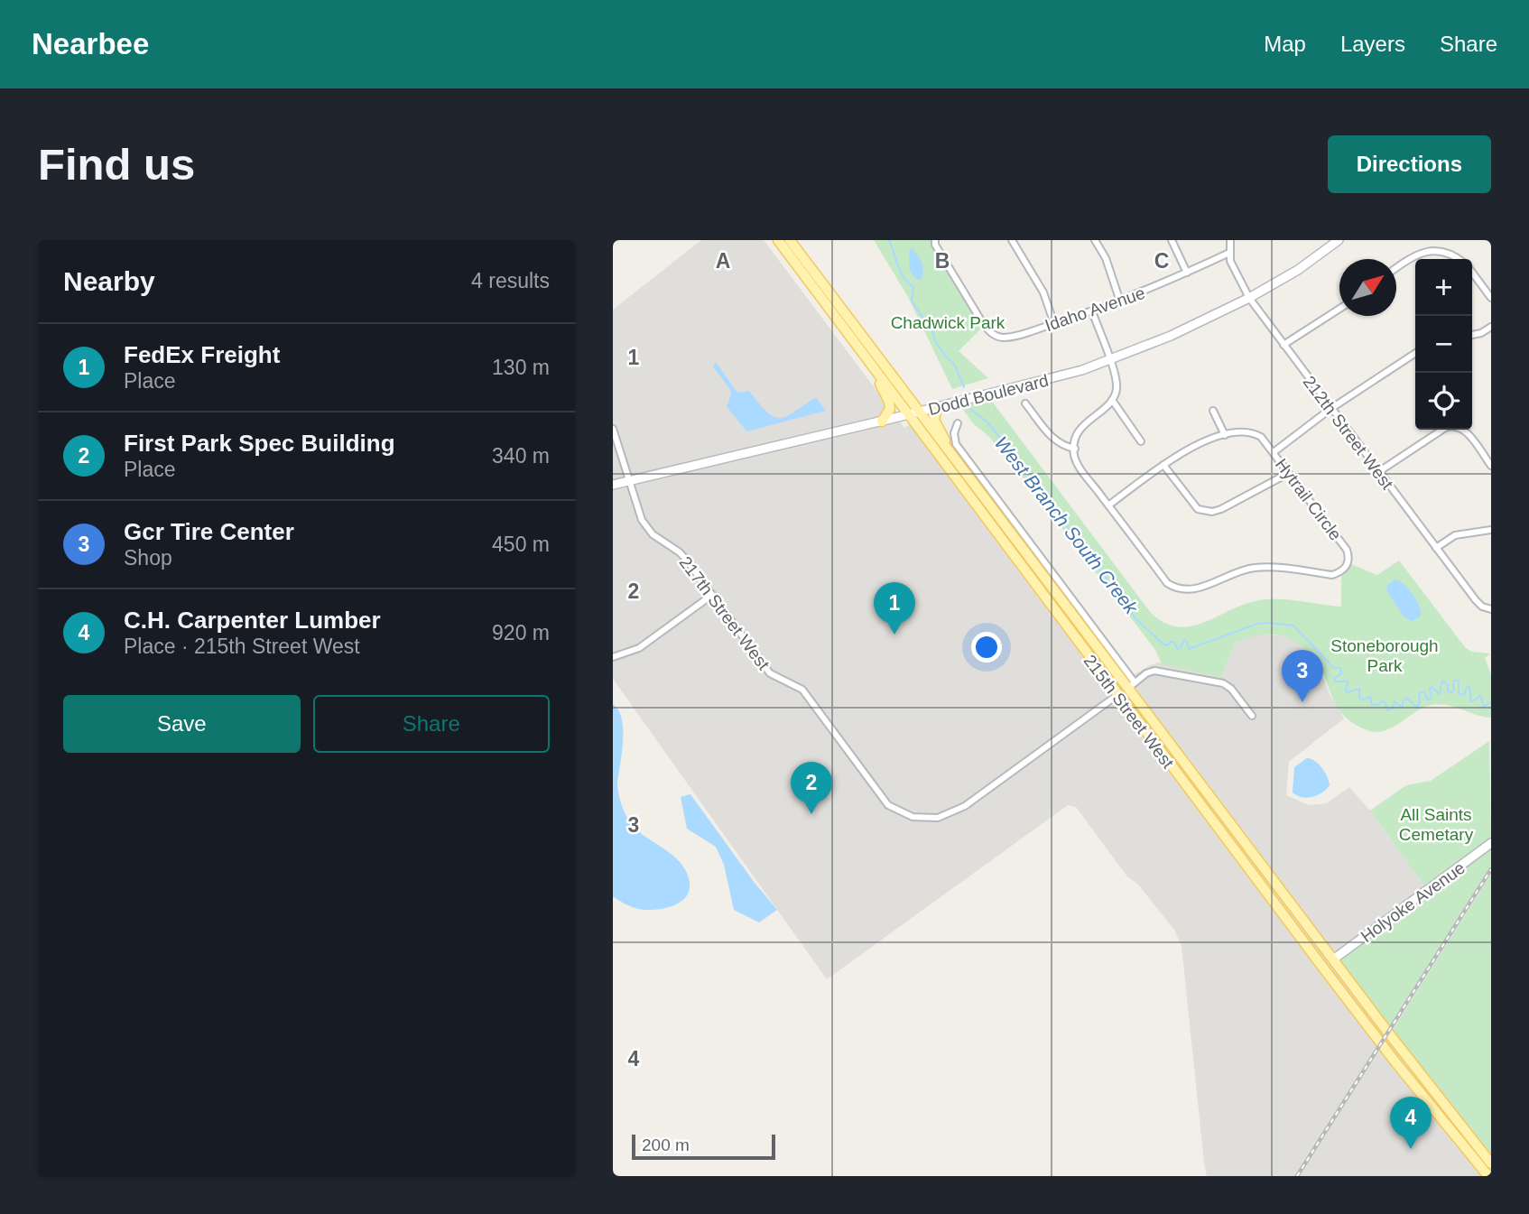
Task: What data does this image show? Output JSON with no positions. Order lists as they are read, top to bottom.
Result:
{
  "streets": {
    "main road": ["Dodd Boulevard", "215th Street West", "Holyoke Avenue"],
    "street": [
      "Idaho Avenue",
      "212th Street West",
      "Hytrail Circle",
      "217th Street West"
    ]
  },
  "crossings": [
    ["Idaho Avenue", "212th Street West"],
    ["Dodd Boulevard", "212th Street West"],
    ["Dodd Boulevard", "217th Street West"],
    ["Dodd Boulevard", "215th Street West"],
    ["217th Street West", "215th Street West"],
    ["215th Street West", "Holyoke Avenue"]
  ],
  "water": ["West Branch South Creek"],
  "parks": ["Chadwick Park", "Stoneborough Park", "All Saints Cemetary"],
  "scale_bar": "200 m",
  "north": "top right",
  "page": {
    "header": "Nearbee",
    "nav": ["Map", "Layers", "Share"],
    "buttons": [
      "Directions",
      ["Save", "Share"]
    ],
    "title": "Find us",
    "heading": ["Nearby", "4 results"],
    "map_buttons": ["+", "−"],
    "list": [
      {
        "mark": "1",
        "name": "FedEx Freight",
        "note": "Place",
        "value": "130 m"
      },
      {
        "mark": "2",
        "name": "First Park Spec Building",
        "note": "Place",
        "value": "340 m"
      },
      {
        "mark": "3",
        "name": "Gcr Tire Center",
        "note": "Shop",
        "value": "450 m"
      },
      {
        "mark": "4",
        "name": "C.H. Carpenter Lumber",
        "note": "Place · 215th Street West",
        "value": "920 m"
      }
    ],
    "pins": [
      "1",
      "3",
      "2",
      "4"
    ],
    "scale": "200 m"
  },
  "grid": {
    "columns": ["A", "B", "C"],
    "rows": [
      "1",
      "2",
      "3",
      "4"
    ]
  }
}
